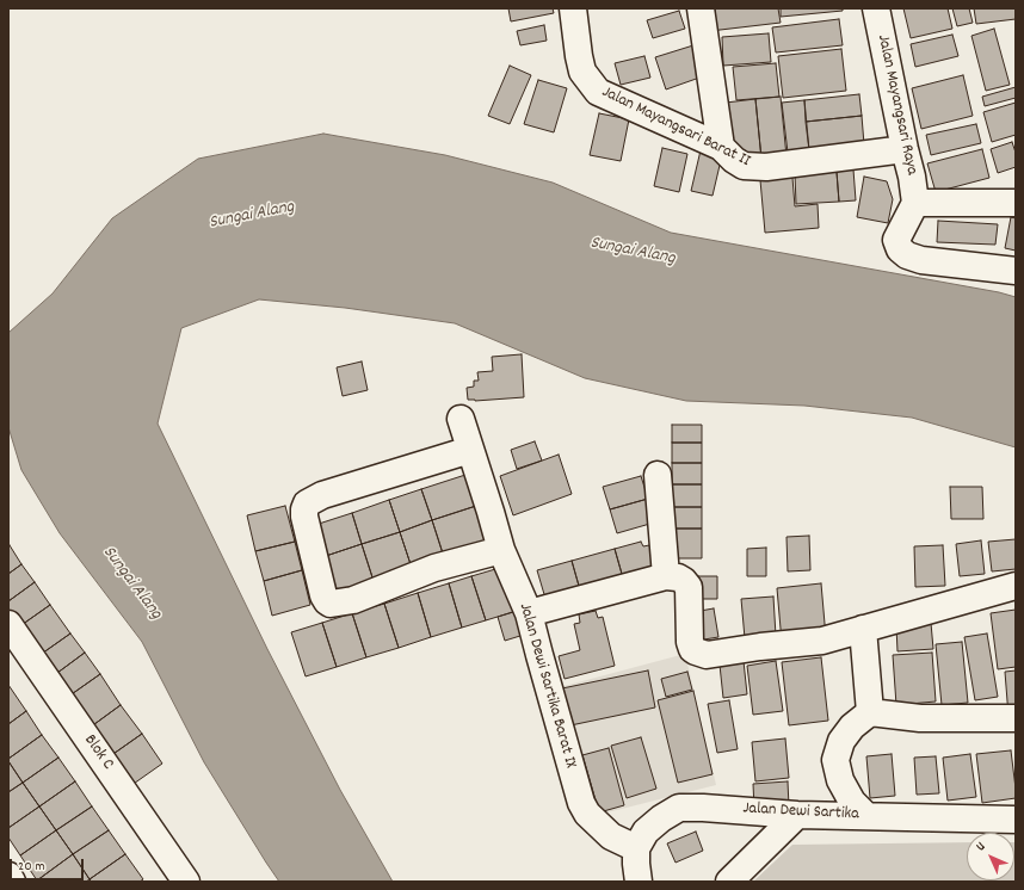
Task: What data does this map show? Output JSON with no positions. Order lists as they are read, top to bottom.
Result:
{
  "streets": {
    "street": [
      "Jalan Mayangsari Raya",
      "Jalan Mayangsari Barat II",
      "Jalan Dewi Sartika Barat IX",
      "Blok C",
      "Jalan Dewi Sartika"
    ]
  },
  "crossings": [
    ["Jalan Mayangsari Raya", "Jalan Mayangsari Barat II"],
    ["Jalan Dewi Sartika Barat IX", "Jalan Dewi Sartika"]
  ],
  "water": ["Sungai Alang"],
  "scale_bar": "20 m",
  "north": "top left"
}
